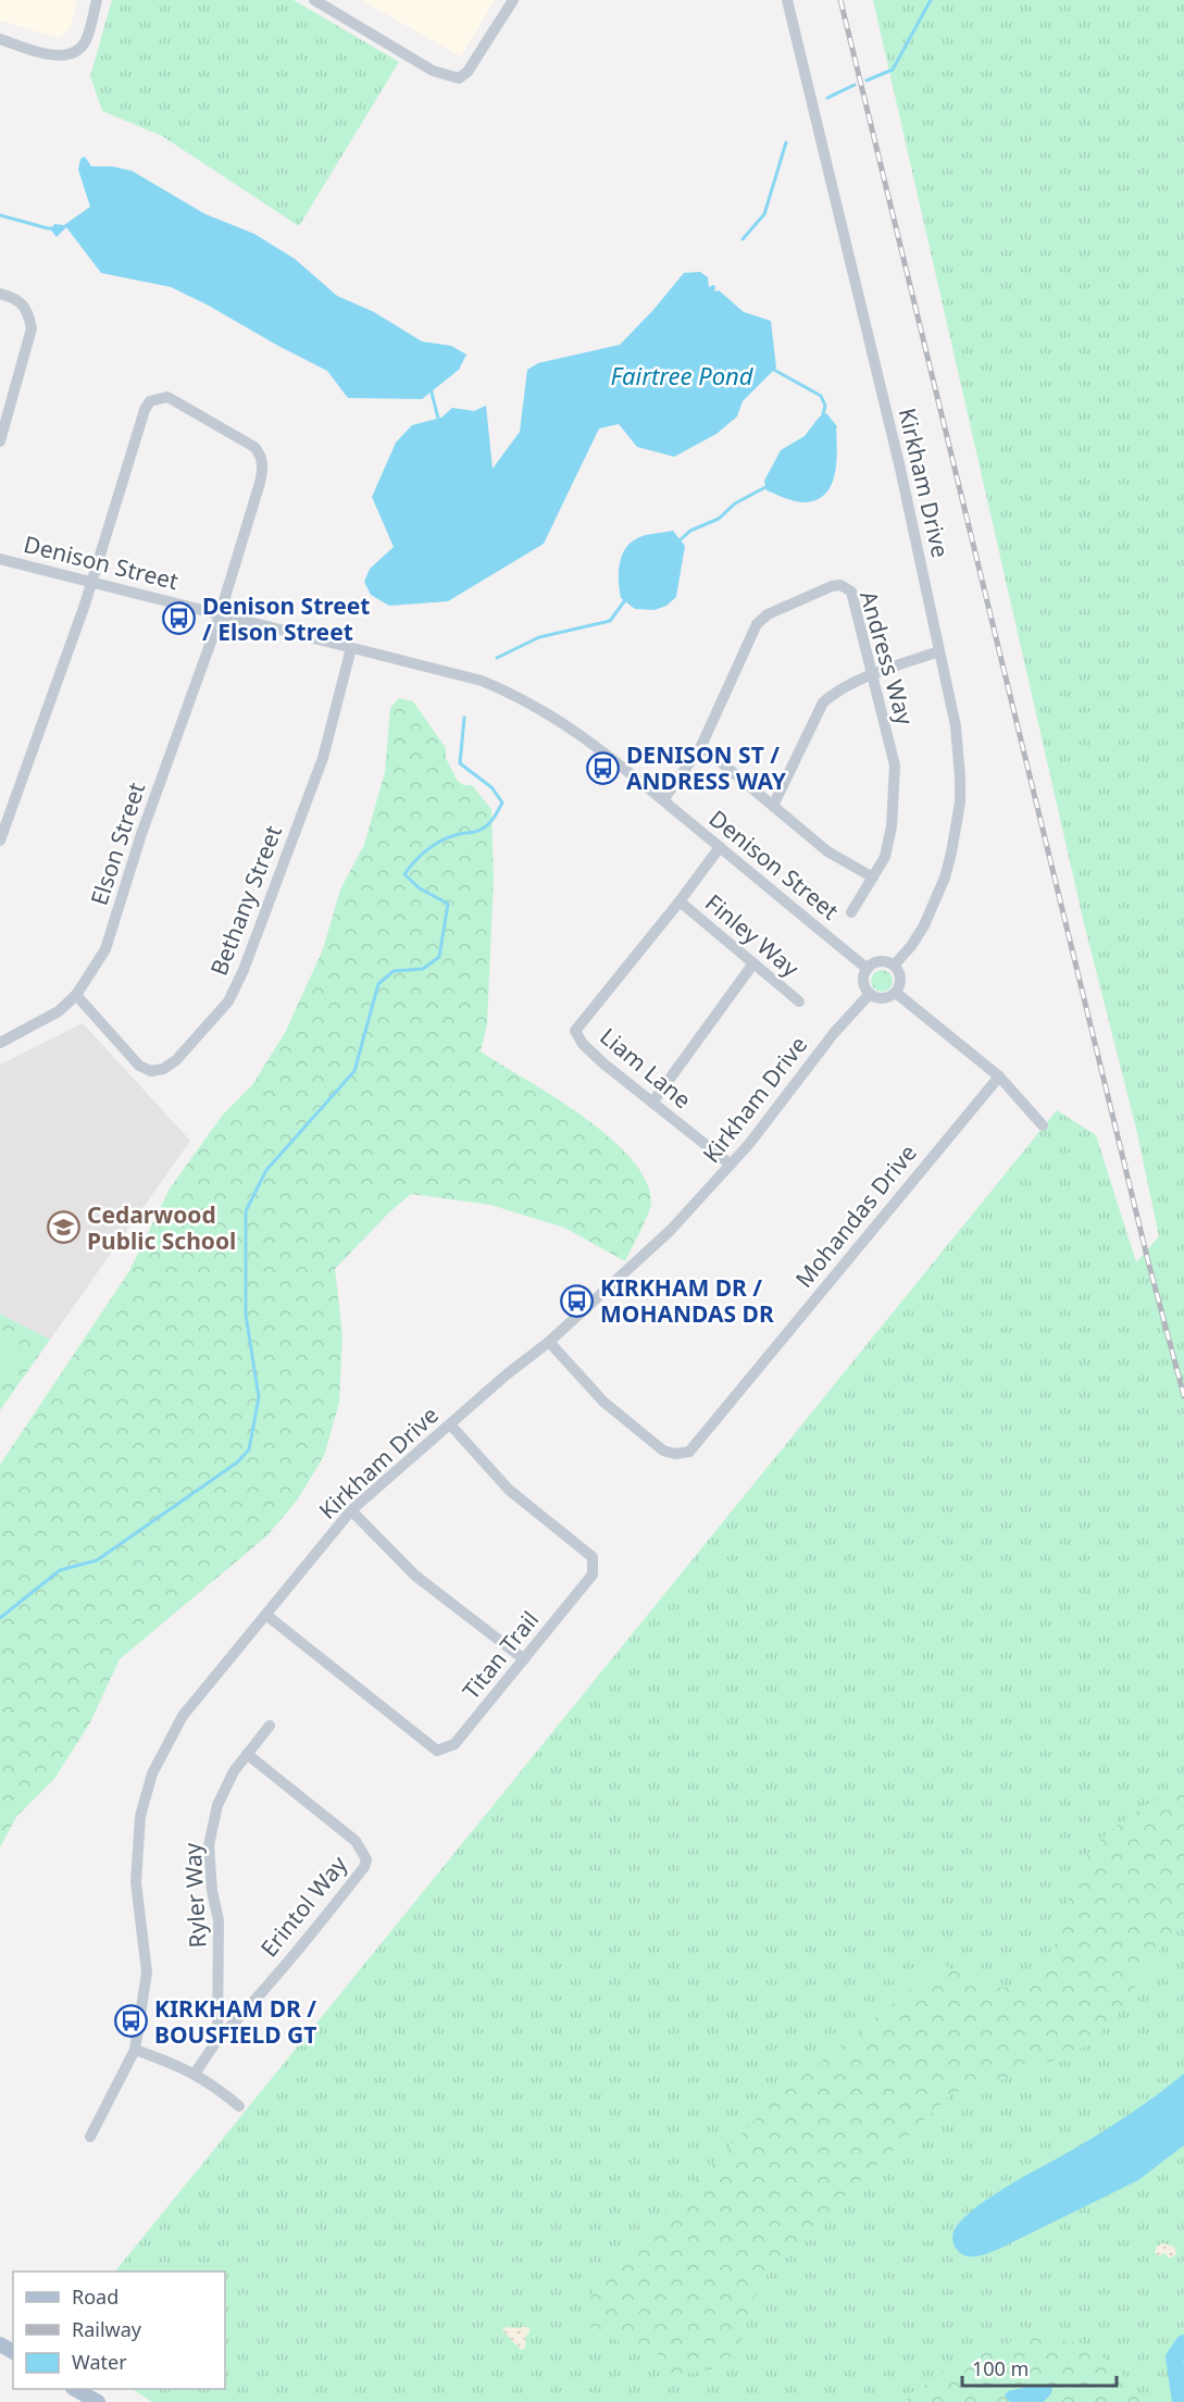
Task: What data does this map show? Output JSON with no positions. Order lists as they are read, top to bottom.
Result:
{
  "streets": {
    "street": [
      "Kirkham Drive",
      "Denison Street",
      "Andress Way",
      "Elson Street",
      "Bethany Street",
      "Finley Way",
      "Liam Lane",
      "Mohandas Drive",
      "Titan Trail",
      "Ryler Way",
      "Erintol Way"
    ]
  },
  "crossings": [
    ["Kirkham Drive", "Denison Street"],
    ["Kirkham Drive", "Liam Lane"],
    ["Kirkham Drive", "Mohandas Drive"],
    ["Kirkham Drive", "Titan Trail"],
    ["Denison Street", "Andress Way"],
    ["Denison Street", "Elson Street"],
    ["Denison Street", "Bethany Street"],
    ["Elson Street", "Bethany Street"],
    ["Finley Way", "Liam Lane"],
    ["Ryler Way", "Erintol Way"]
  ],
  "water": ["Fairtree Pond"],
  "places": {
    "bus stop": [
      "Denison Street / Elson Street",
      "DENISON ST / ANDRESS WAY",
      "KIRKHAM DR / MOHANDAS DR",
      "KIRKHAM DR / BOUSFIELD GT"
    ],
    "school or university": ["Cedarwood Public School"]
  },
  "legend": ["Road", "Railway", "Water"],
  "scale_bar": "100 m"
}
